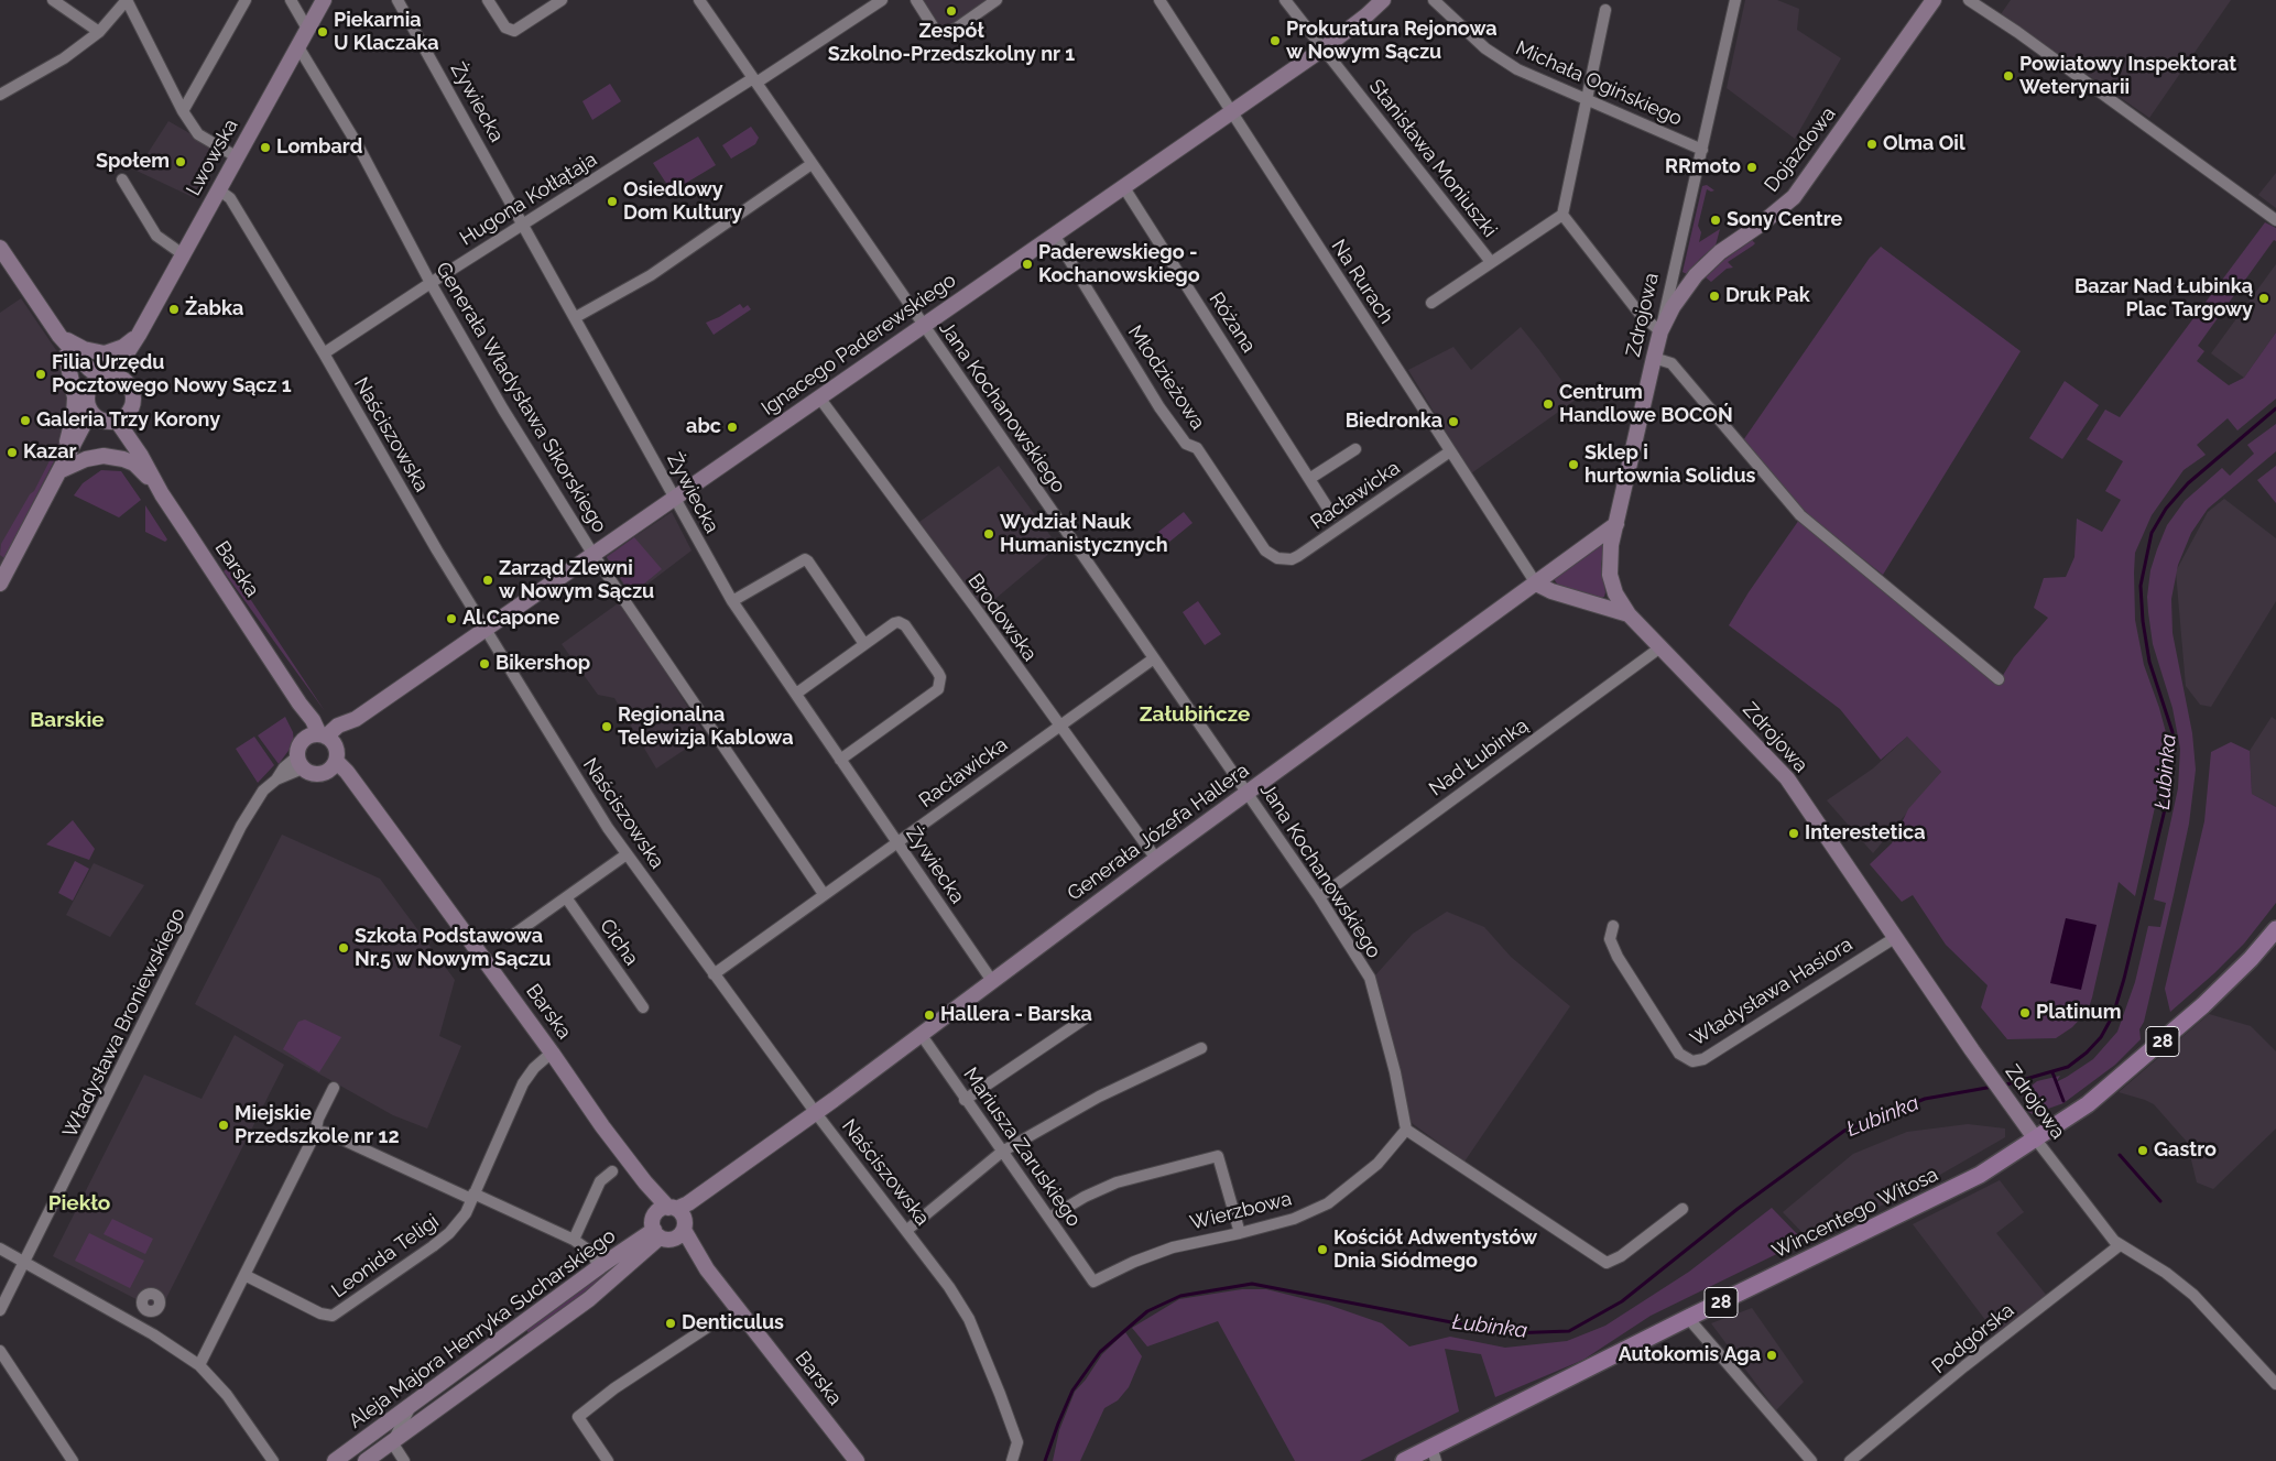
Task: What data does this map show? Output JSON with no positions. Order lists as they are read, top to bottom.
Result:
{
  "streets": {
    "main road": ["28", "Wincentego Witosa"],
    "street": [
      "Michała Ogińskiego",
      "Żywiecka",
      "Dojazdowa",
      "Lwowska",
      "Stanisława Moniuszki",
      "Hugona Kołłątaja",
      "Na Rurach",
      "Zdrojowa",
      "Różana",
      "Ignacego Paderewskiego",
      "Młodzieżowa",
      "Generała Władysława Sikorskiego",
      "Jana Kochanowskiego",
      "Naściszowska",
      "Racławicka",
      "Barska",
      "Brodowska",
      "Nad Łubinką",
      "Generała Józefa Hallera",
      "Cicha",
      "Władysława Hasiora",
      "Władysława Broniewskiego",
      "Mariusza Zaruskiego",
      "Wierzbowa",
      "Leonida Teligi",
      "Aleja Majora Henryka Sucharskiego",
      "Podgórska"
    ]
  },
  "crossings": [
    ["Michała Ogińskiego", "Zdrojowa"],
    ["Żywiecka", "Hugona Kołłątaja"],
    ["Żywiecka", "Ignacego Paderewskiego"],
    ["Żywiecka", "Racławicka"],
    ["Żywiecka", "Generała Józefa Hallera"],
    ["Dojazdowa", "Zdrojowa"],
    ["Lwowska", "Generała Władysława Sikorskiego"],
    ["Lwowska", "Naściszowska"],
    ["Lwowska", "Barska"],
    ["Stanisława Moniuszki", "Ignacego Paderewskiego"],
    ["Hugona Kołłątaja", "Generała Władysława Sikorskiego"],
    ["Hugona Kołłątaja", "Jana Kochanowskiego"],
    ["Hugona Kołłątaja", "Naściszowska"],
    ["Na Rurach", "Ignacego Paderewskiego"],
    ["Na Rurach", "Racławicka"],
    ["Na Rurach", "Generała Józefa Hallera"],
    ["Zdrojowa", "Nad Łubinką"],
    ["Zdrojowa", "Generała Józefa Hallera"],
    ["Zdrojowa", "Władysława Hasiora"],
    ["Zdrojowa", "Wincentego Witosa"],
    ["Zdrojowa", "Podgórska"],
    ["Różana", "Ignacego Paderewskiego"],
    ["Ignacego Paderewskiego", "Młodzieżowa"],
    ["Ignacego Paderewskiego", "Generała Władysława Sikorskiego"],
    ["Ignacego Paderewskiego", "Jana Kochanowskiego"],
    ["Ignacego Paderewskiego", "Naściszowska"],
    ["Ignacego Paderewskiego", "Barska"],
    ["Ignacego Paderewskiego", "Brodowska"],
    ["Ignacego Paderewskiego", "Władysława Broniewskiego"],
    ["Młodzieżowa", "Racławicka"],
    ["Generała Władysława Sikorskiego", "Racławicka"],
    ["Jana Kochanowskiego", "Racławicka"],
    ["Jana Kochanowskiego", "Nad Łubinką"],
    ["Jana Kochanowskiego", "Generała Józefa Hallera"],
    ["Jana Kochanowskiego", "Wierzbowa"],
    ["Naściszowska", "Racławicka"],
    ["Naściszowska", "Generała Józefa Hallera"],
    ["Racławicka", "Brodowska"],
    ["Barska", "Generała Józefa Hallera"],
    ["Barska", "Władysława Broniewskiego"],
    ["Barska", "Leonida Teligi"],
    ["Barska", "Aleja Majora Henryka Sucharskiego"],
    ["Brodowska", "Generała Józefa Hallera"],
    ["Generała Józefa Hallera", "Mariusza Zaruskiego"],
    ["Generała Józefa Hallera", "Aleja Majora Henryka Sucharskiego"],
    ["Mariusza Zaruskiego", "Wierzbowa"]
  ],
  "districts": ["Załubińcze", "Barskie", "Piekło"],
  "water": ["Łubinka"],
  "places": [
    "Zespół Szkolno-Przedszkolny nr 1",
    "Piekarnia U Klaczaka",
    "Prokuratura Rejonowa w Nowym Sączu",
    "Powiatowy Inspektorat Weterynarii",
    "Olma Oil",
    "Lombard",
    "Społem",
    "RRmoto",
    "Osiedlowy Dom Kultury",
    "Sony Centre",
    "Paderewskiego - Kochanowskiego",
    "Druk Pak",
    "Bazar Nad Łubinką Plac Targowy",
    "Żabka",
    "Filia Urzędu Pocztowego Nowy Sącz 1",
    "Centrum Handlowe BOCOŃ",
    "Galeria Trzy Korony",
    "Biedronka",
    "abc",
    "Kazar",
    "Sklep i hurtownia Solidus",
    "Wydział Nauk Humanistycznych",
    "Zarząd Zlewni w Nowym Sączu",
    "Al.Capone",
    "Bikershop",
    "Regionalna Telewizja Kablowa",
    "Interestetica",
    "Szkoła Podstawowa Nr.5 w Nowym Sączu",
    "Platinum",
    "Hallera - Barska",
    "Miejskie Przedszkole nr 12",
    "Gastro",
    "Kościół Adwentystów Dnia Siódmego",
    "Denticulus",
    "Autokomis Aga"
  ]
}
